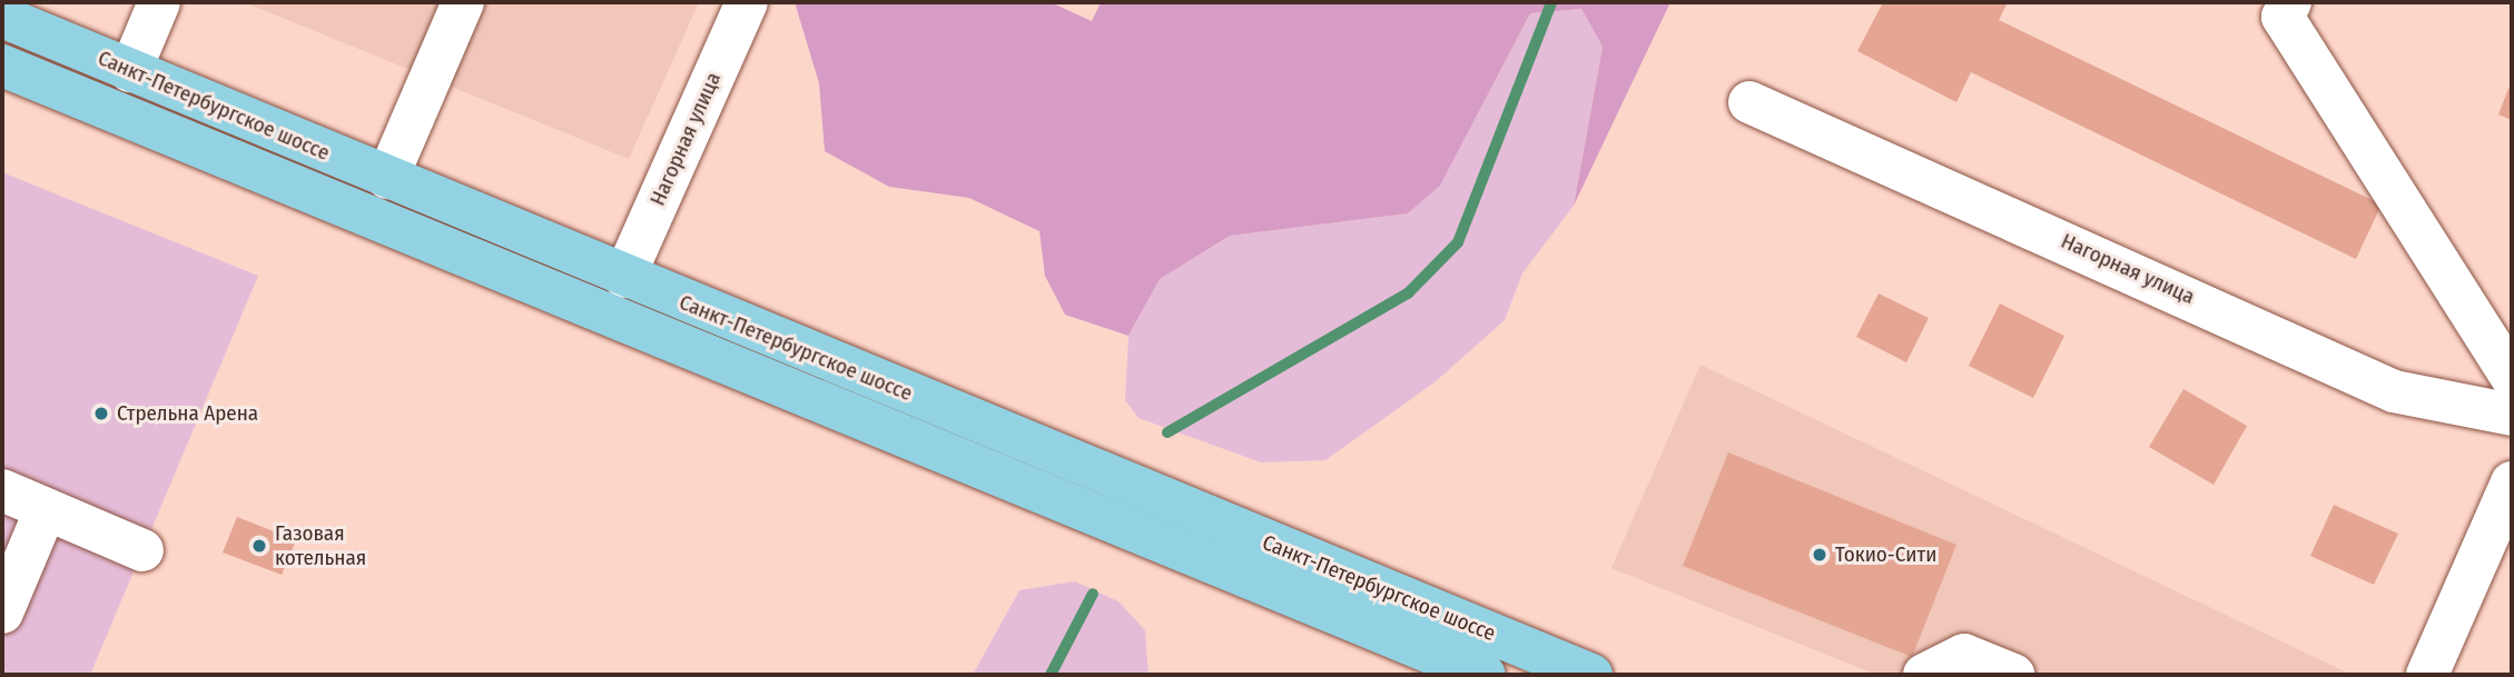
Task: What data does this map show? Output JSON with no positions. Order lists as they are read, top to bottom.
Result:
{
  "streets": {
    "main road": ["Санкт-Петербургское шоссе"],
    "street": ["Нагорная улица"]
  },
  "crossings": [
    ["Санкт-Петербургское шоссе", "Нагорная улица"]
  ],
  "places": ["Стрельна Арена", "Газовая котельная", "Токио-Сити"]
}
